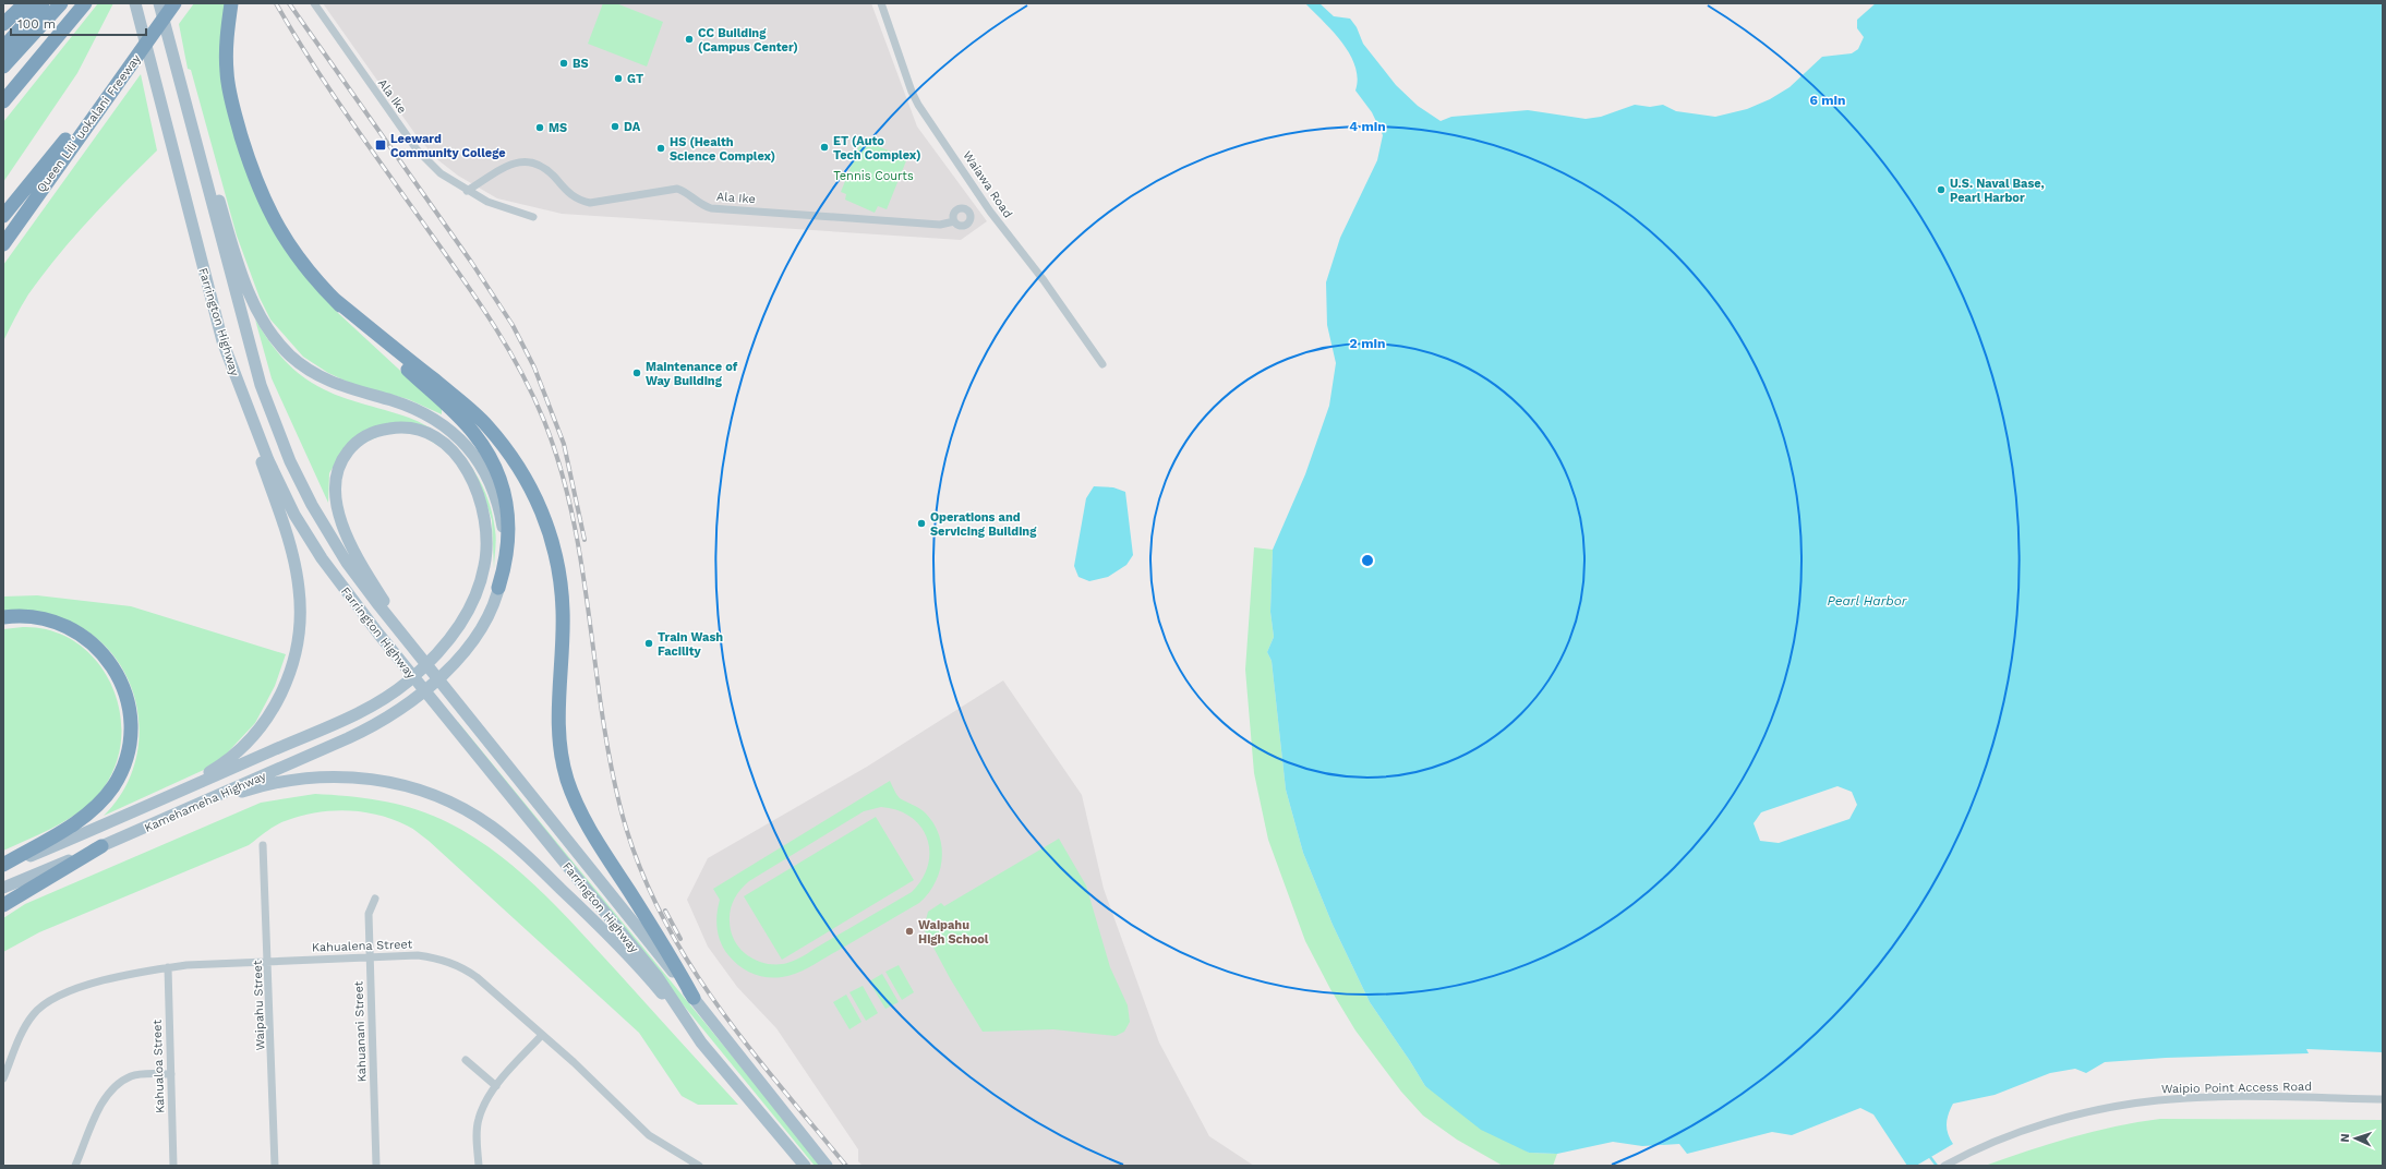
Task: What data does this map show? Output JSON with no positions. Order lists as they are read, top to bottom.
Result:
{
  "streets": {
    "highway": ["Queen Liliʻuokalani Freeway"],
    "main road": ["Farrington Highway", "Kamehameha Highway"],
    "street": [
      "Ala Ike",
      "Waiawa Road",
      "Kahualena Street",
      "Waipahu Street",
      "Kahuanani Street",
      "Kahualoa Street",
      "Waipio Point Access Road"
    ]
  },
  "crossings": [
    ["Farrington Highway", "Kamehameha Highway"],
    ["Kahualena Street", "Waipahu Street"],
    ["Kahualena Street", "Kahuanani Street"],
    ["Kahualena Street", "Kahualoa Street"]
  ],
  "water": ["Pearl Harbor"],
  "parks": ["Tennis Courts"],
  "places": {
    "other": [
      "CC Building (Campus Center)",
      "BS",
      "GT",
      "DA",
      "MS",
      "ET (Auto Tech Complex)",
      "HS (Health Science Complex)",
      "U.S. Naval Base, Pearl Harbor",
      "Maintenance of Way Building",
      "Operations and Servicing Building",
      "Train Wash Facility",
      "Waipahu High School"
    ],
    "transit": ["Leeward Community College"]
  },
  "scale_bar": "100 m",
  "north": "left",
  "rings": ["6 min", "4 min", "2 min"]
}
